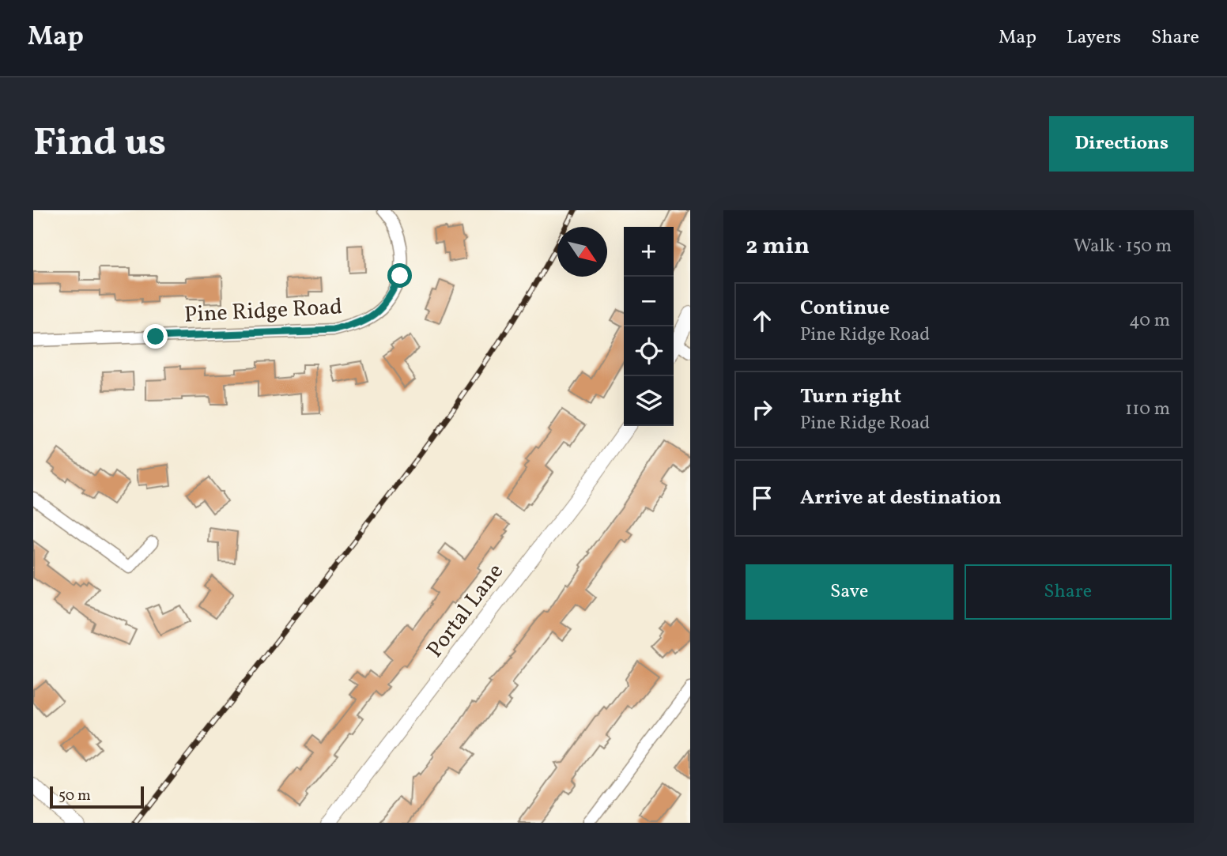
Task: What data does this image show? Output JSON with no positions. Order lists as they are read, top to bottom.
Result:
{
  "streets": {
    "street": ["Pine Ridge Road", "Portal Lane"]
  },
  "scale_bar": "50 m",
  "north": "bottom right",
  "page": {
    "header": "Map",
    "nav": ["Map", "Layers", "Share"],
    "buttons": [
      "Directions",
      ["Save", "Share"]
    ],
    "title": "Find us",
    "heading": ["2 min", "Walk · 150 m"],
    "map_buttons": ["+", "−"],
    "list": [
      ["Continue", "Pine Ridge Road", "40 m"],
      ["Turn right", "Pine Ridge Road", "110 m"],
      "Arrive at destination"
    ],
    "scale": "50 m"
  }
}
